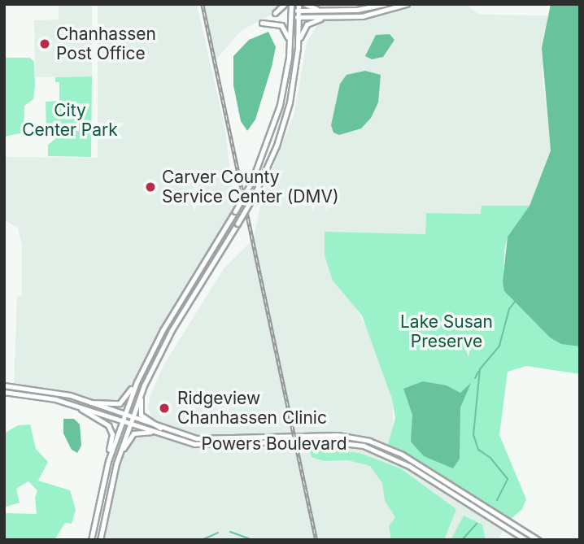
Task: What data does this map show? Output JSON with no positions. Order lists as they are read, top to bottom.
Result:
{
  "streets": {
    "main road": ["Powers Boulevard"]
  },
  "parks": ["City Center Park", "Lake Susan Preserve"],
  "places": ["Chanhassen Post Office", "Carver County Service Center (DMV)", "Ridgeview Chanhassen Clinic"]
}
